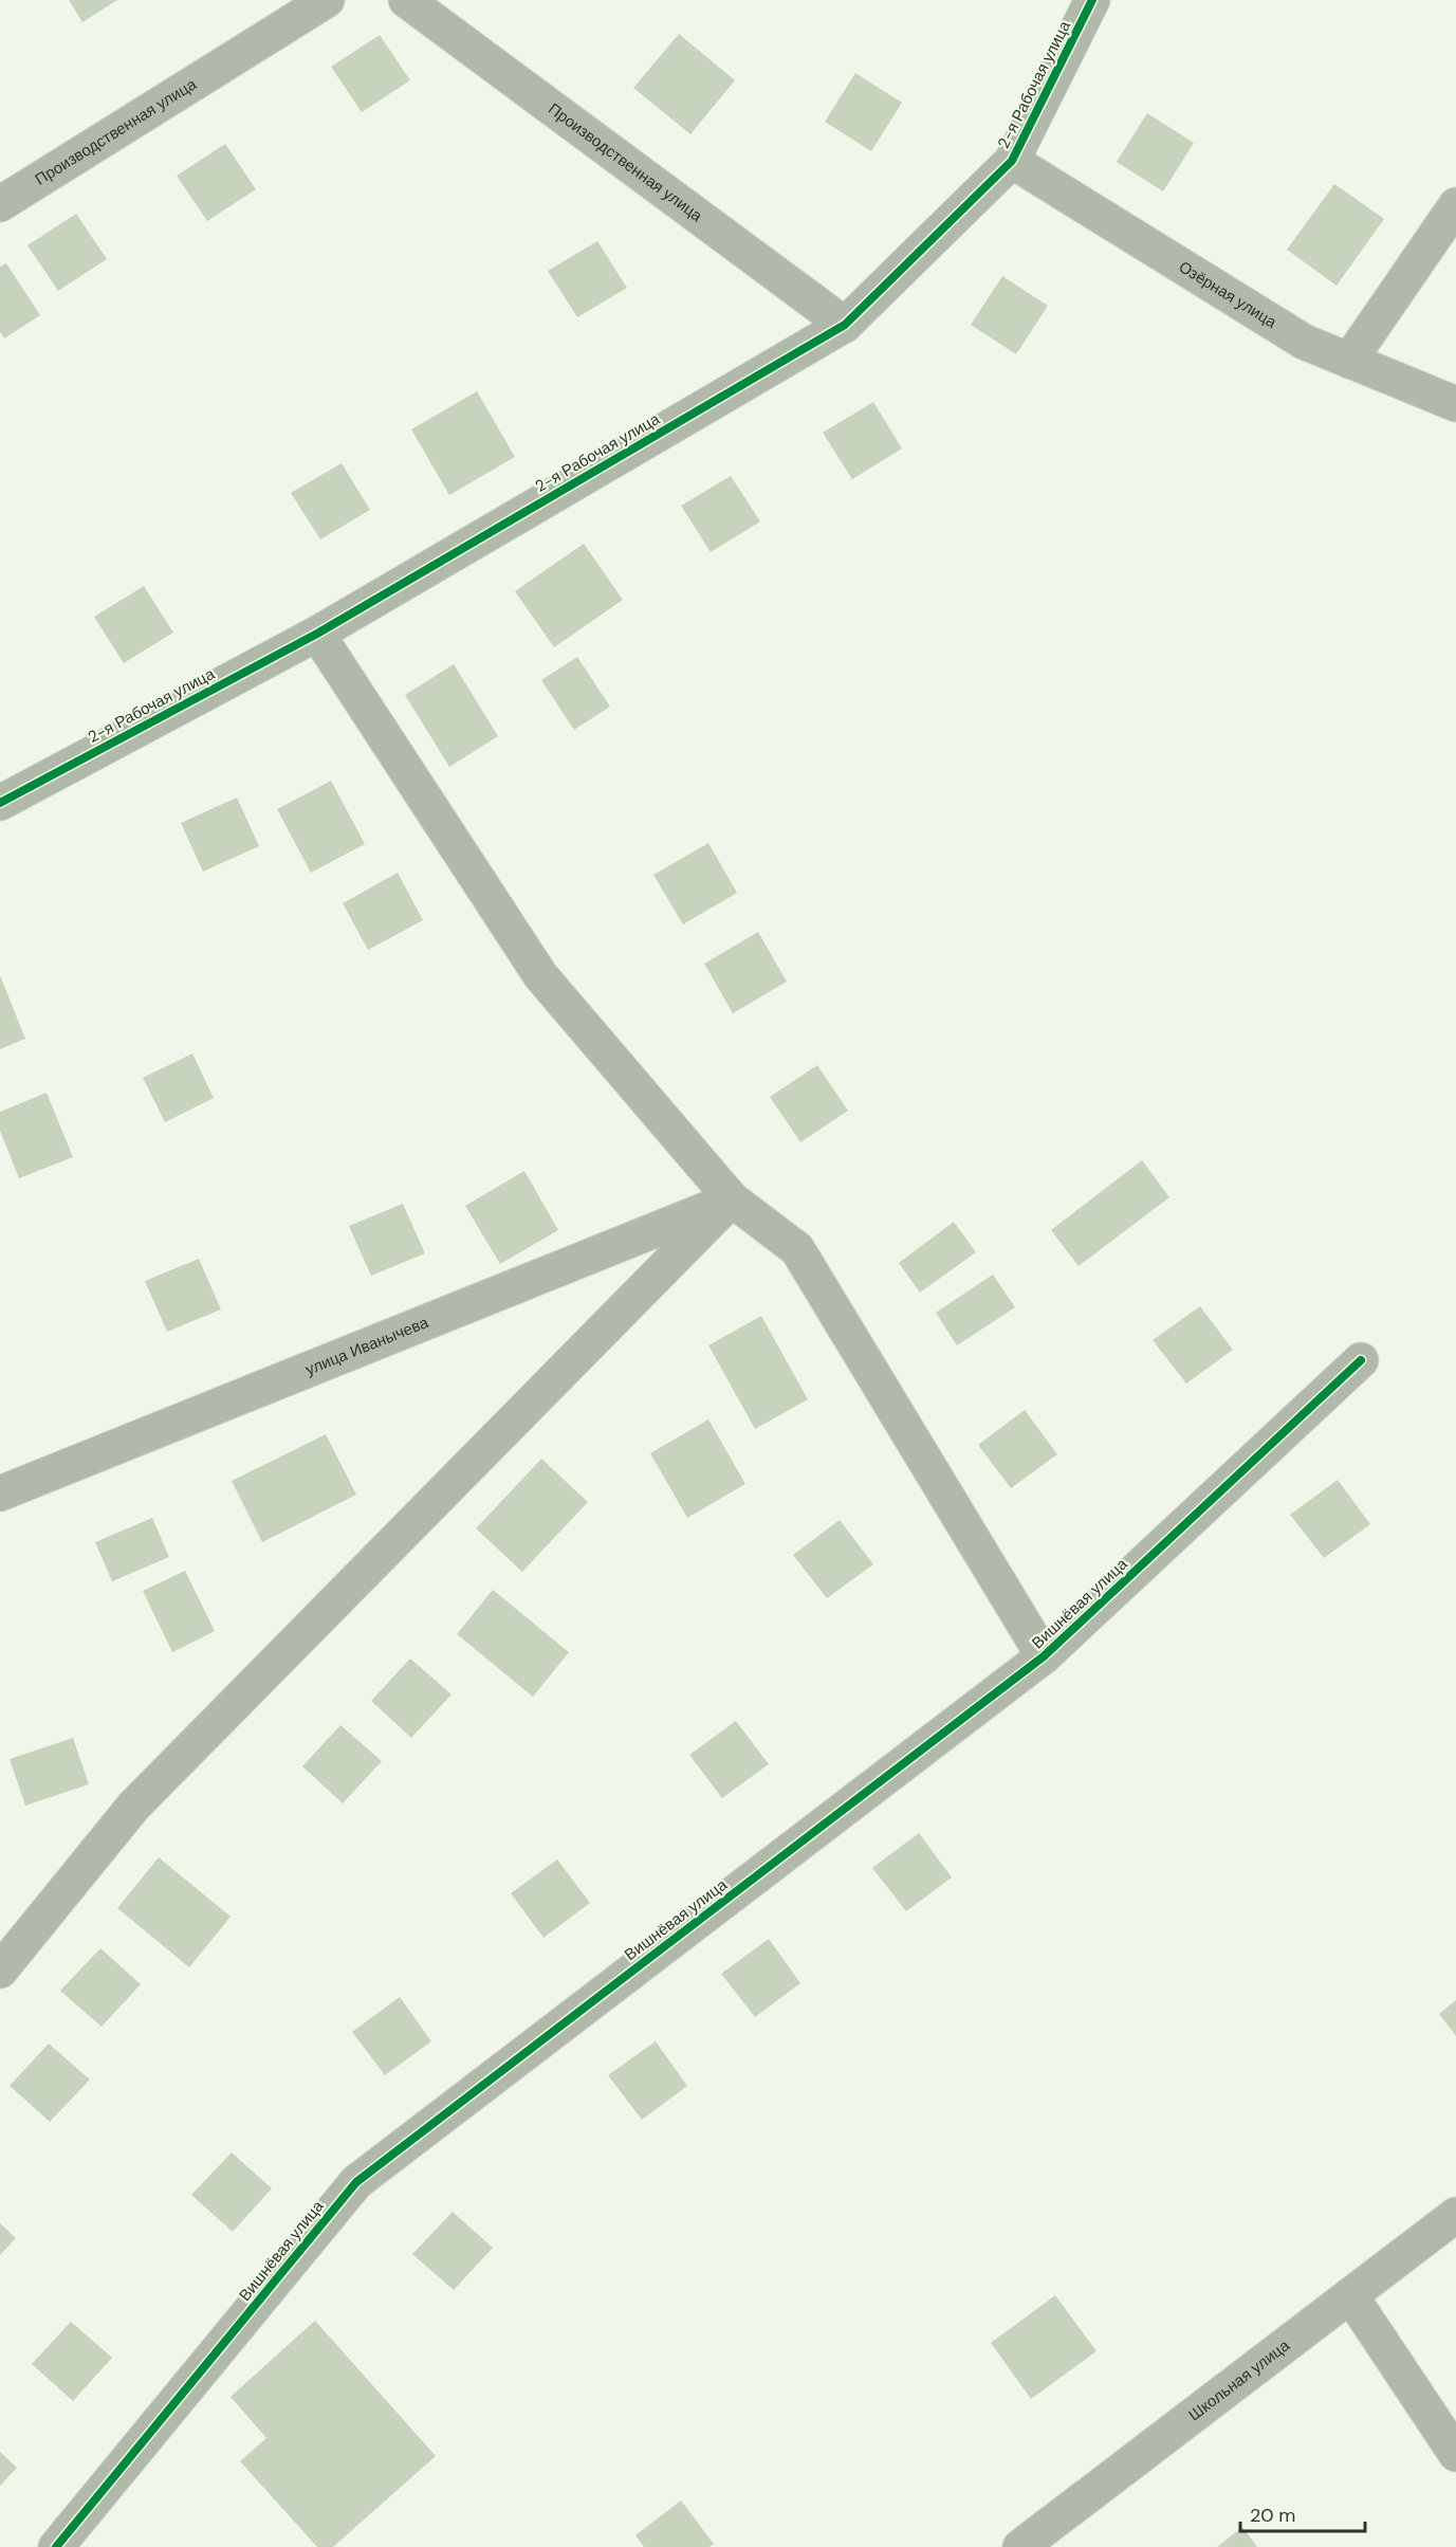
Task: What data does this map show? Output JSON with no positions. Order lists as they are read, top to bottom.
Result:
{
  "streets": {
    "street": [
      "2-я Рабочая улица",
      "Производственная улица",
      "Озёрная улица",
      "улица Иванычева",
      "Вишнёвая улица",
      "Школьная улица"
    ]
  },
  "crossings": [
    ["2-я Рабочая улица", "Производственная улица"],
    ["2-я Рабочая улица", "Озёрная улица"]
  ],
  "scale_bar": "20 m"
}
